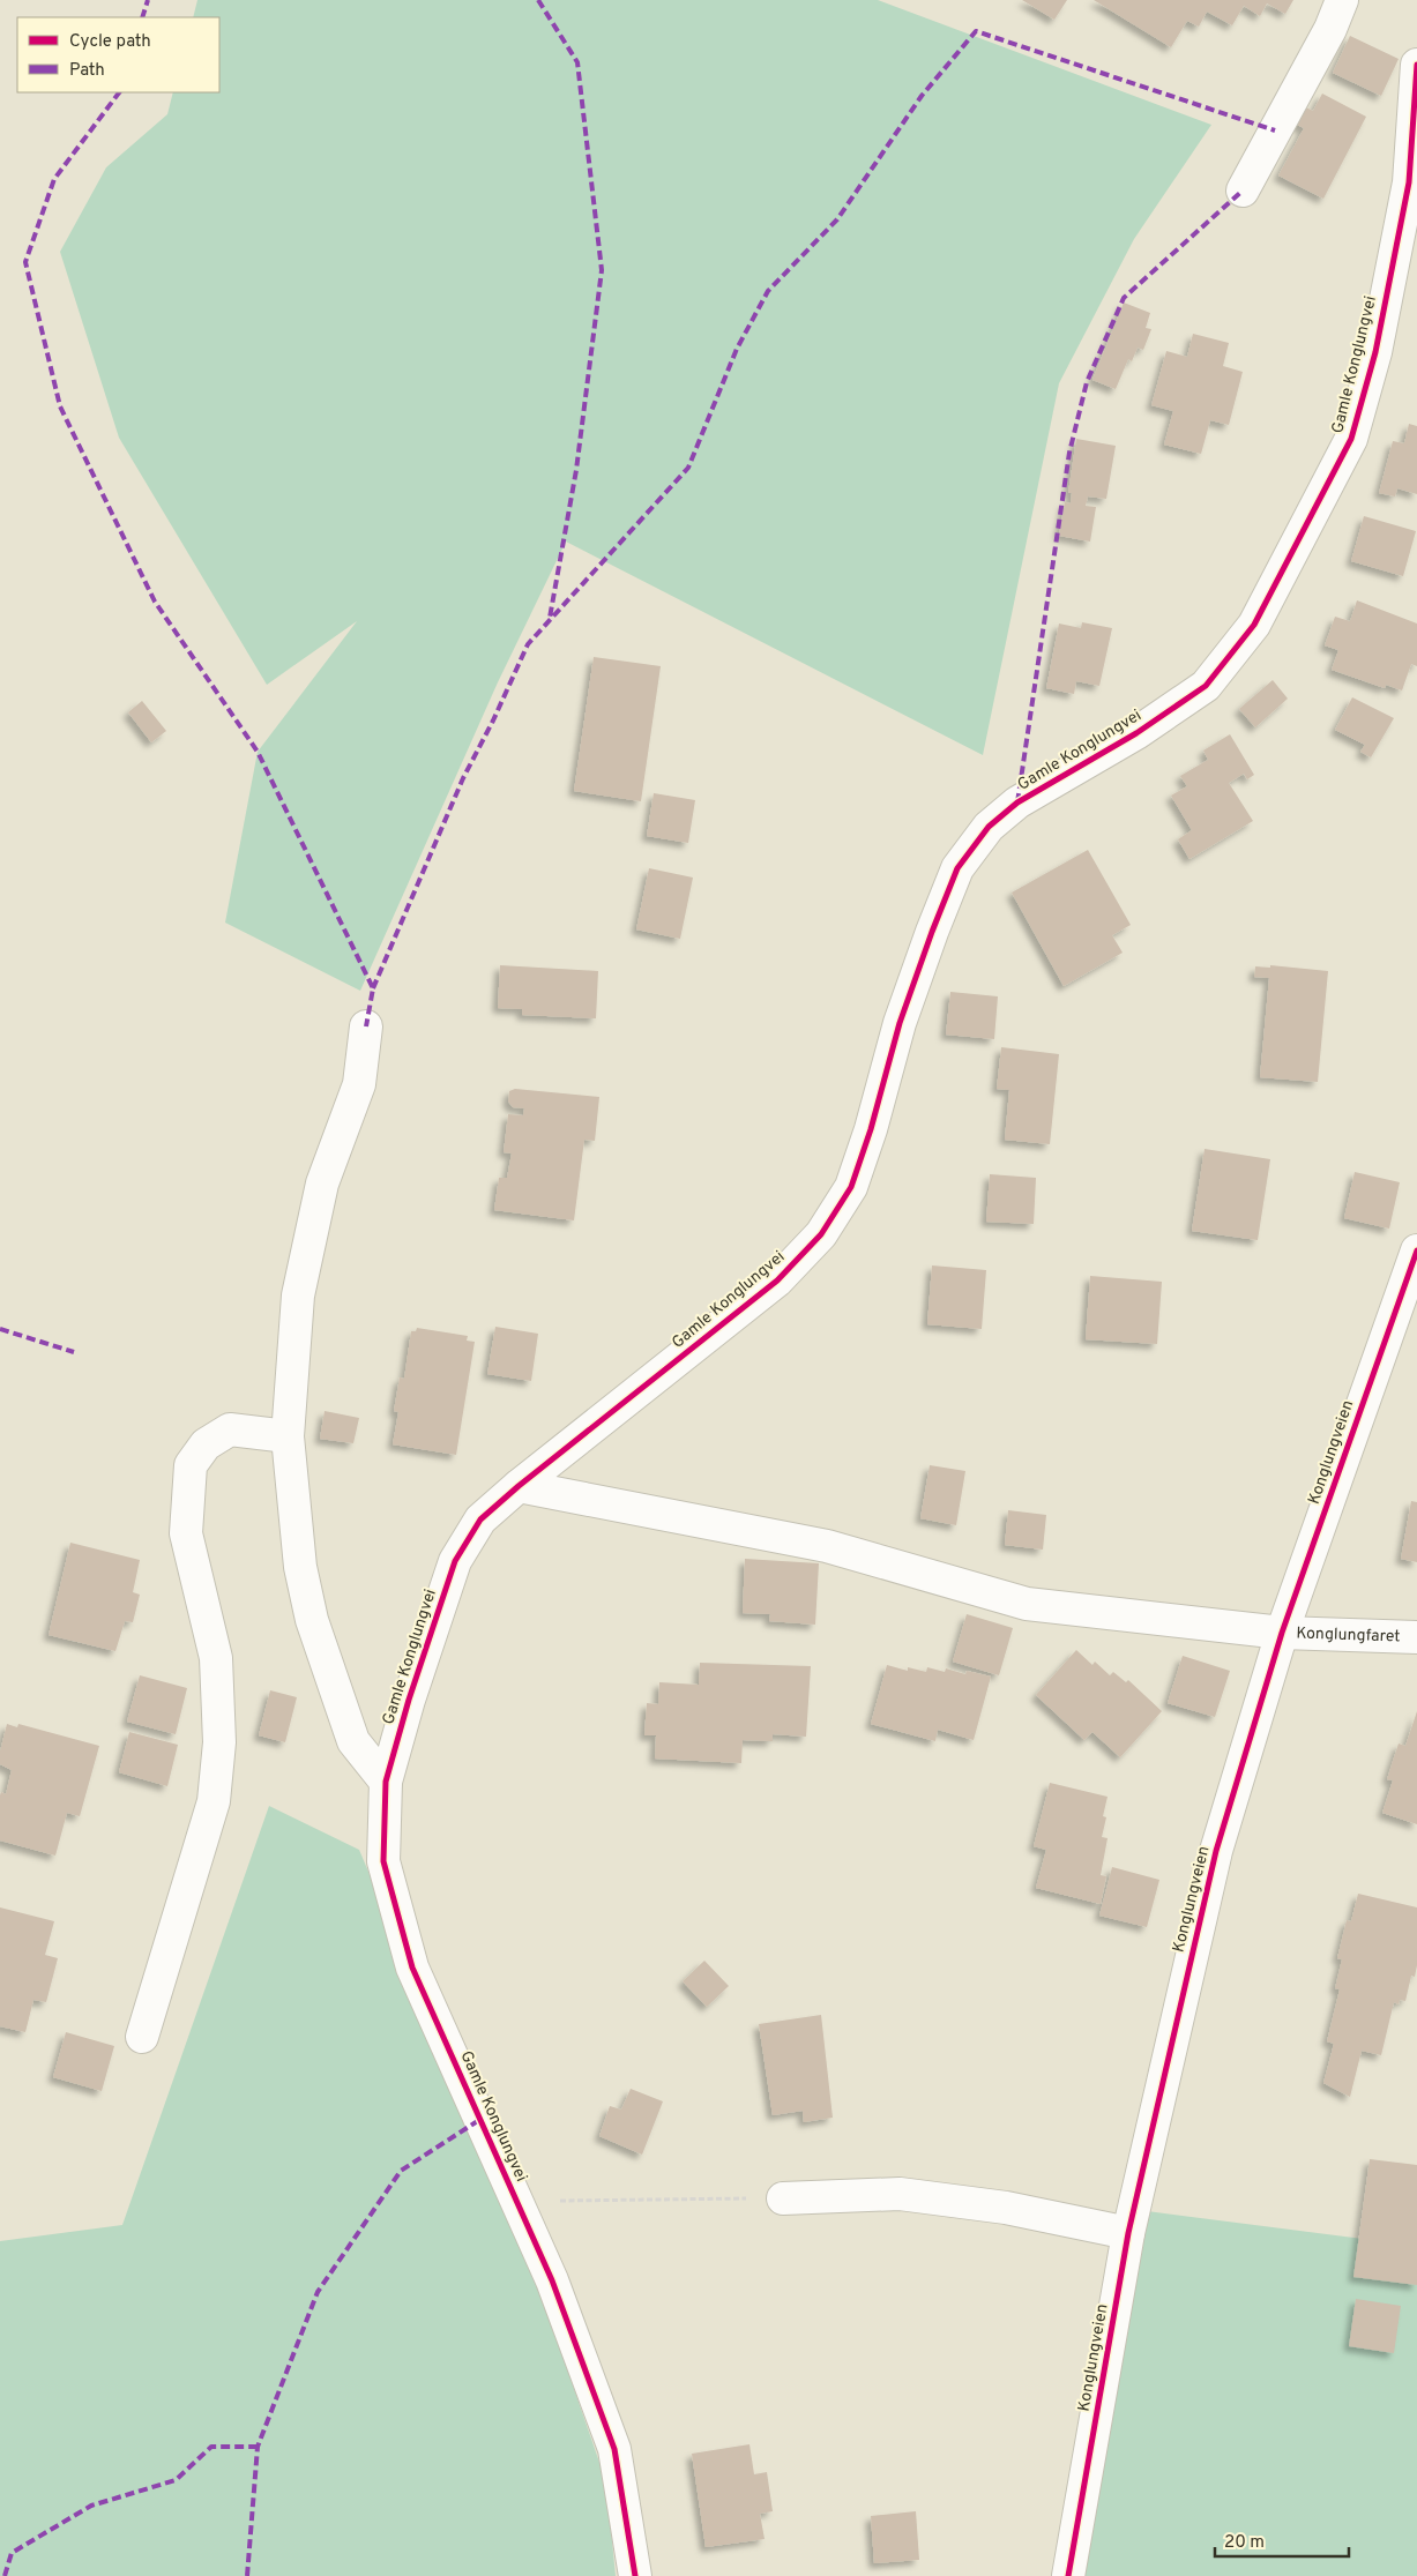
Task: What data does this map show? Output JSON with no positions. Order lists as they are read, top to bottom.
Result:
{
  "streets": {
    "street": ["Gamle Konglungvei", "Konglungveien", "Konglungfaret"]
  },
  "crossings": [
    ["Gamle Konglungvei", "Konglungfaret"],
    ["Konglungveien", "Konglungfaret"]
  ],
  "legend": ["Cycle path", "Path"],
  "scale_bar": "20 m"
}
